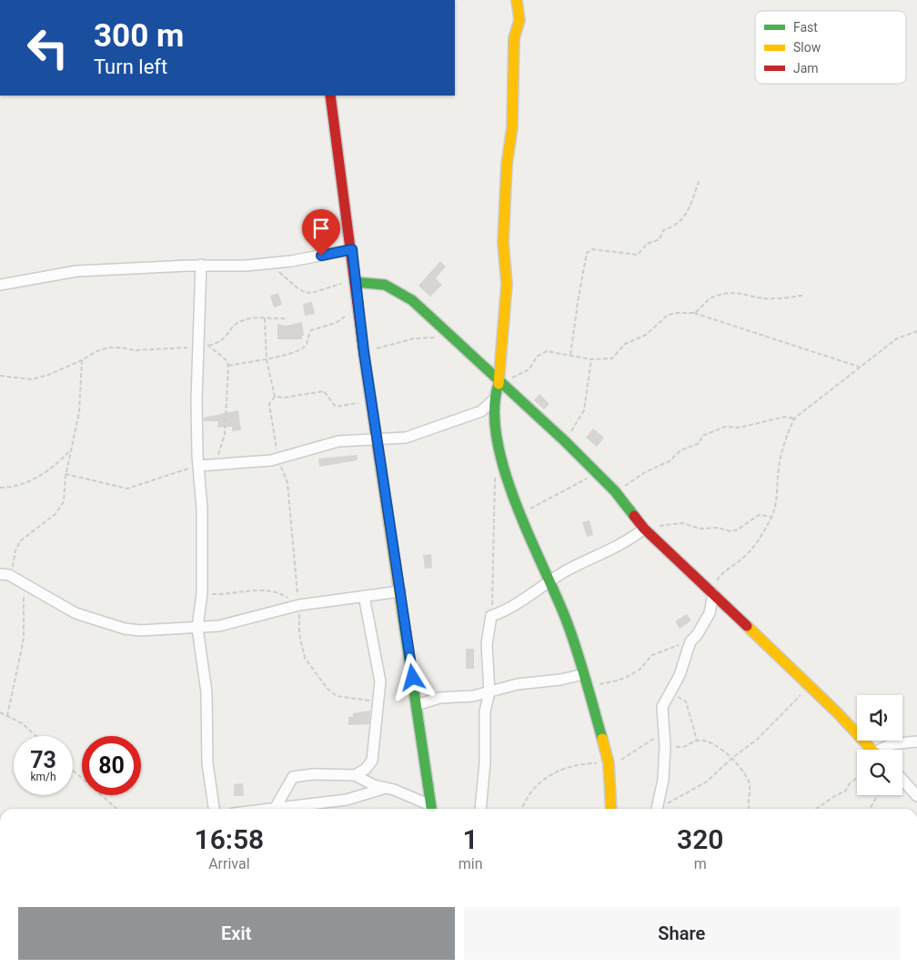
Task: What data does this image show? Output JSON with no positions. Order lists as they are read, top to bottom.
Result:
{
  "legend": ["Fast", "Slow", "Jam"],
  "page": {
    "turn": ["300 m", "Turn left"],
    "speed": "73 km/h",
    "limit": "80",
    "eta": [
      "16:58",
      "Arrival",
      "1",
      "min",
      "320",
      "m"
    ],
    "buttons": ["Exit", "Share"]
  }
}
